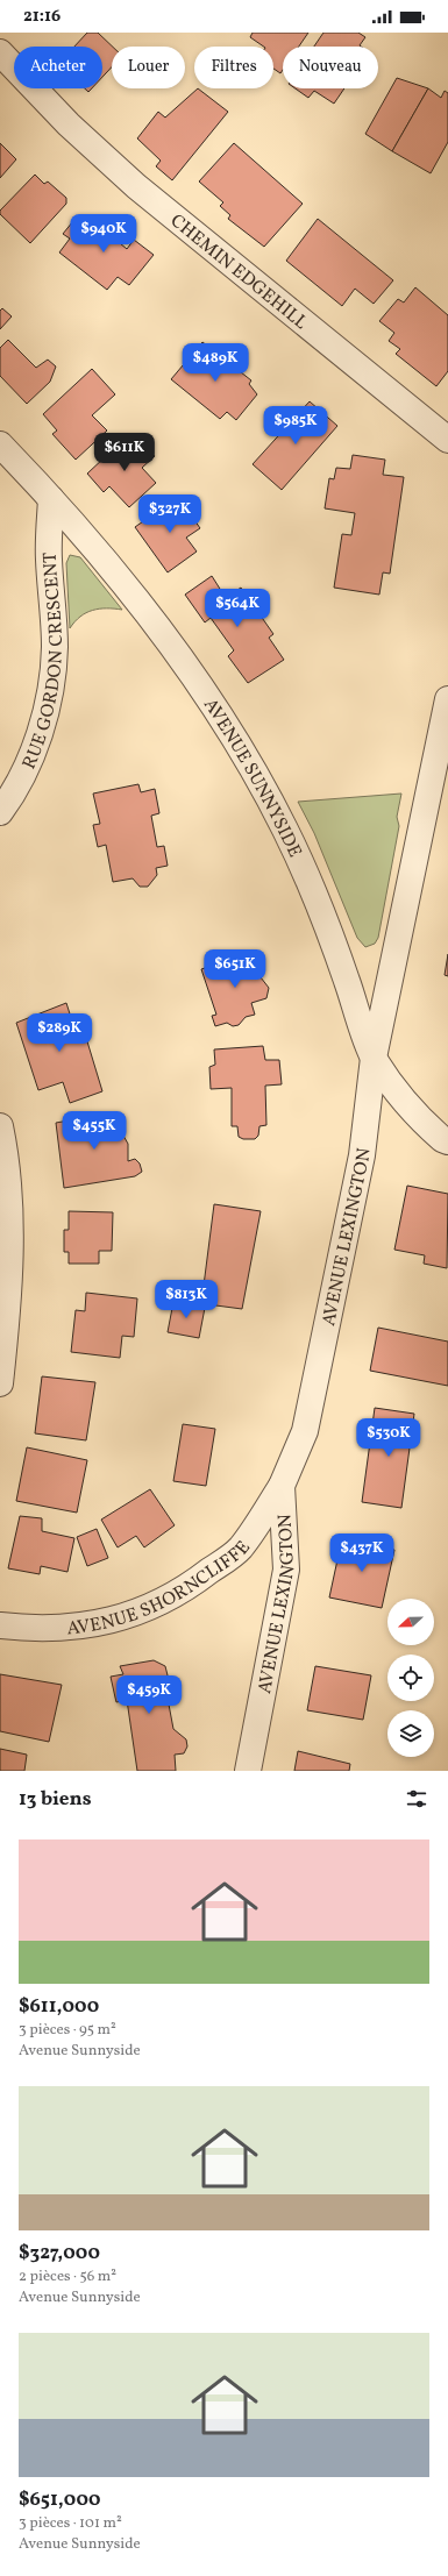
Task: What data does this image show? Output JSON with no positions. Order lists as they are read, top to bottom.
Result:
{
  "streets": {
    "street": [
      "CHEMIN EDGEHILL",
      "RUE GORDON CRESCENT",
      "AVENUE SUNNYSIDE",
      "AVENUE LEXINGTON",
      "AVENUE SHORNCLIFFE"
    ]
  },
  "crossings": [
    ["RUE GORDON CRESCENT", "AVENUE SUNNYSIDE"],
    ["AVENUE SUNNYSIDE", "AVENUE LEXINGTON"],
    ["AVENUE LEXINGTON", "AVENUE SHORNCLIFFE"]
  ],
  "north": "left",
  "page": {
    "status": "21:16",
    "chip": [
      "Acheter",
      "Louer",
      "Filtres",
      "Nouveau"
    ],
    "price": [
      "$940K",
      "$489K",
      "$985K",
      "$611K",
      "$327K",
      "$564K",
      "$651K",
      "$289K",
      "$455K",
      "$813K",
      "$530K",
      "$437K",
      "$459K"
    ],
    "heading": "13 biens",
    "list": [
      {
        "name": "$611,000",
        "note": "3 pièces · 95 m² · Avenue Sunnyside"
      },
      {
        "name": "$327,000",
        "note": "2 pièces · 56 m² · Avenue Sunnyside"
      },
      {
        "name": "$651,000",
        "note": "3 pièces · 101 m² · Avenue Sunnyside"
      }
    ]
  }
}
